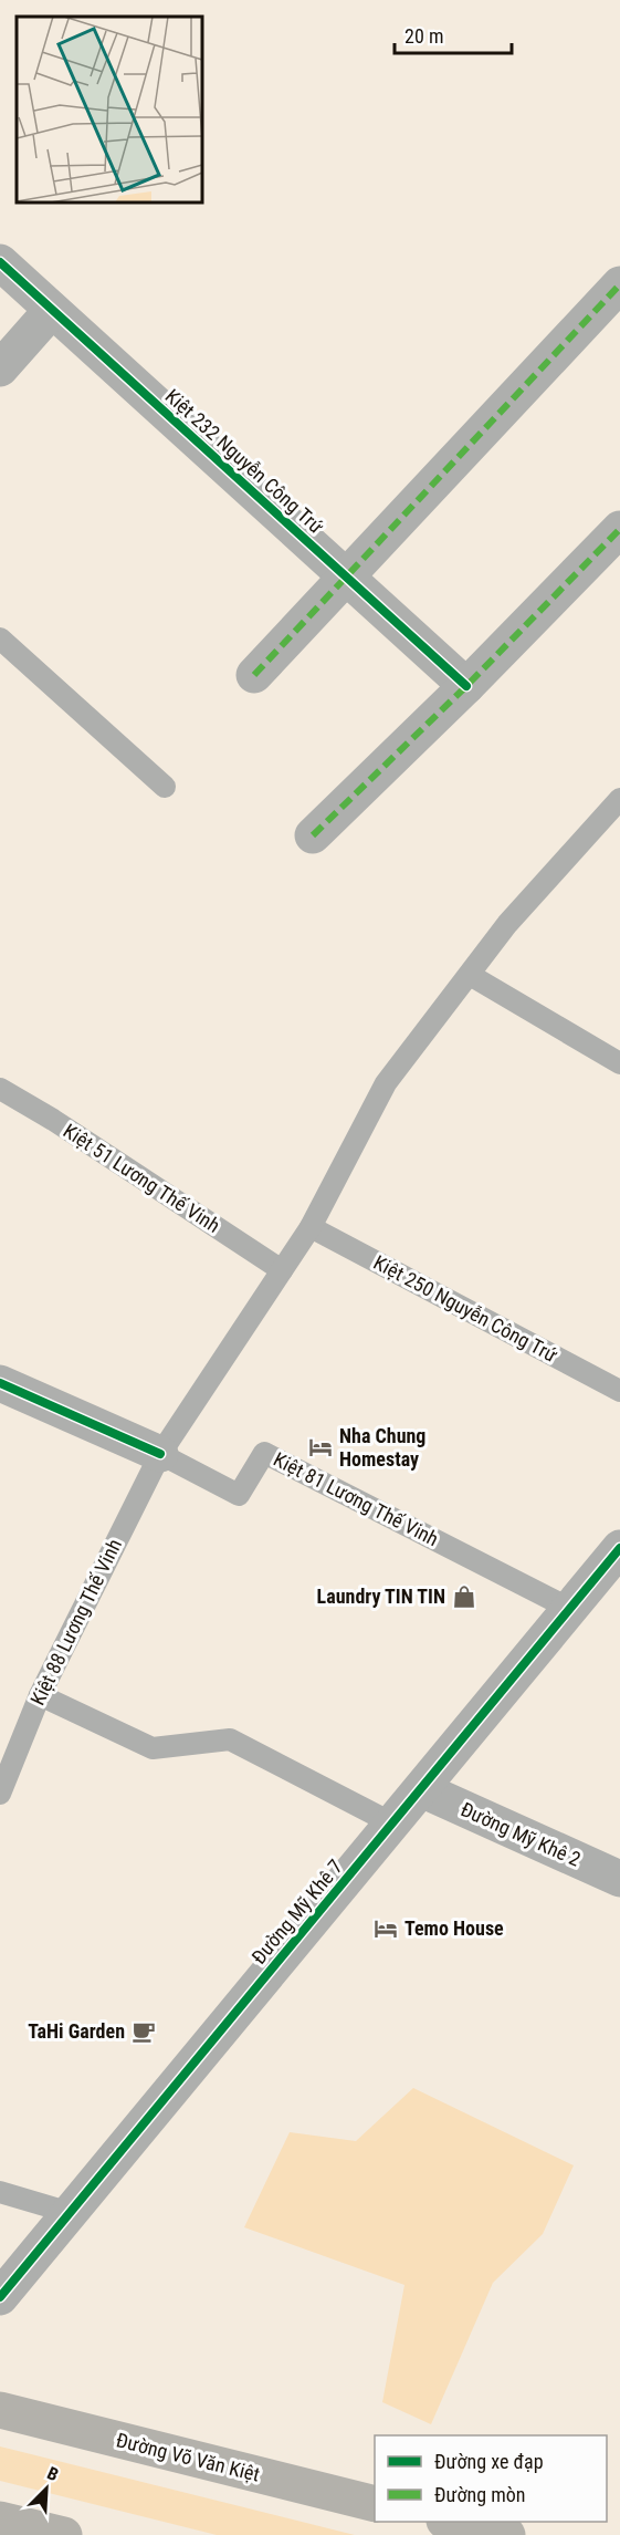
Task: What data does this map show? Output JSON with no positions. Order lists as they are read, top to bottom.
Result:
{
  "streets": {
    "main road": ["Đường Võ Văn Kiệt"],
    "street": ["Kiệt 232 Nguyễn Công Trứ", "Đường Mỹ Khê 2", "Đường Mỹ Khê 7"],
    "lane": [
      "Kiệt 51 Lương Thế Vinh",
      "Kiệt 250 Nguyễn Công Trứ",
      "Kiệt 81 Lương Thế Vinh",
      "Kiệt 88 Lương Thế Vinh"
    ]
  },
  "crossings": [
    ["Kiệt 81 Lương Thế Vinh", "Kiệt 88 Lương Thế Vinh"],
    ["Kiệt 81 Lương Thế Vinh", "Đường Mỹ Khê 7"],
    ["Đường Mỹ Khê 2", "Đường Mỹ Khê 7"]
  ],
  "places": {
    "hotel": ["Nha Chung Homestay", "Temo House"],
    "shop": ["Laundry TIN TIN"],
    "cafe": ["TaHi Garden"]
  },
  "legend": ["Đường xe đạp", "Đường mòn"],
  "scale_bar": "20 m",
  "north": "top right"
}
